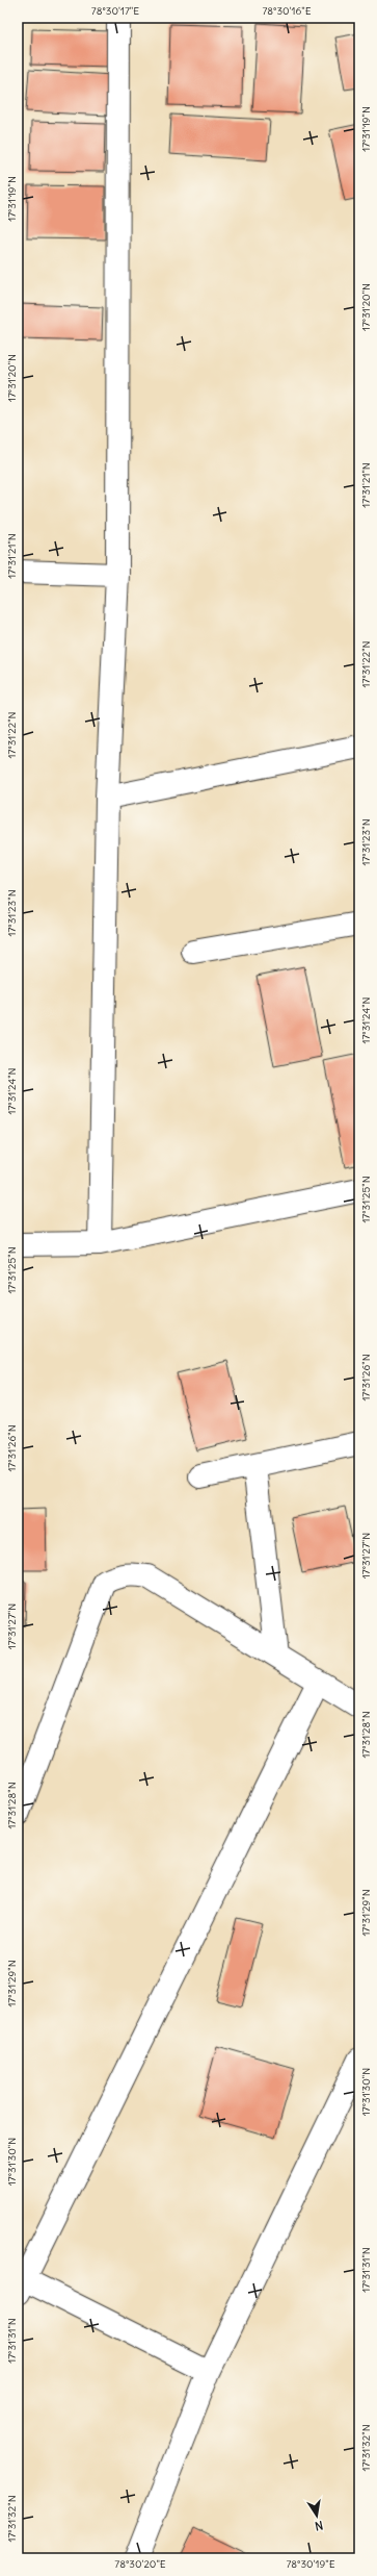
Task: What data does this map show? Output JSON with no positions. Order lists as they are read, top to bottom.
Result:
{
  "north": "bottom",
  "coordinates": [
    "78°30'17\"E",
    "78°30'16\"E",
    "17°31'19\"N",
    "17°31'20\"N",
    "17°31'21\"N",
    "17°31'22\"N",
    "17°31'23\"N",
    "17°31'24\"N",
    "17°31'25\"N",
    "17°31'26\"N",
    "17°31'27\"N",
    "17°31'28\"N",
    "17°31'29\"N",
    "17°31'30\"N",
    "17°31'31\"N",
    "17°31'32\"N",
    "78°30'20\"E",
    "78°30'19\"E"
  ]
}
